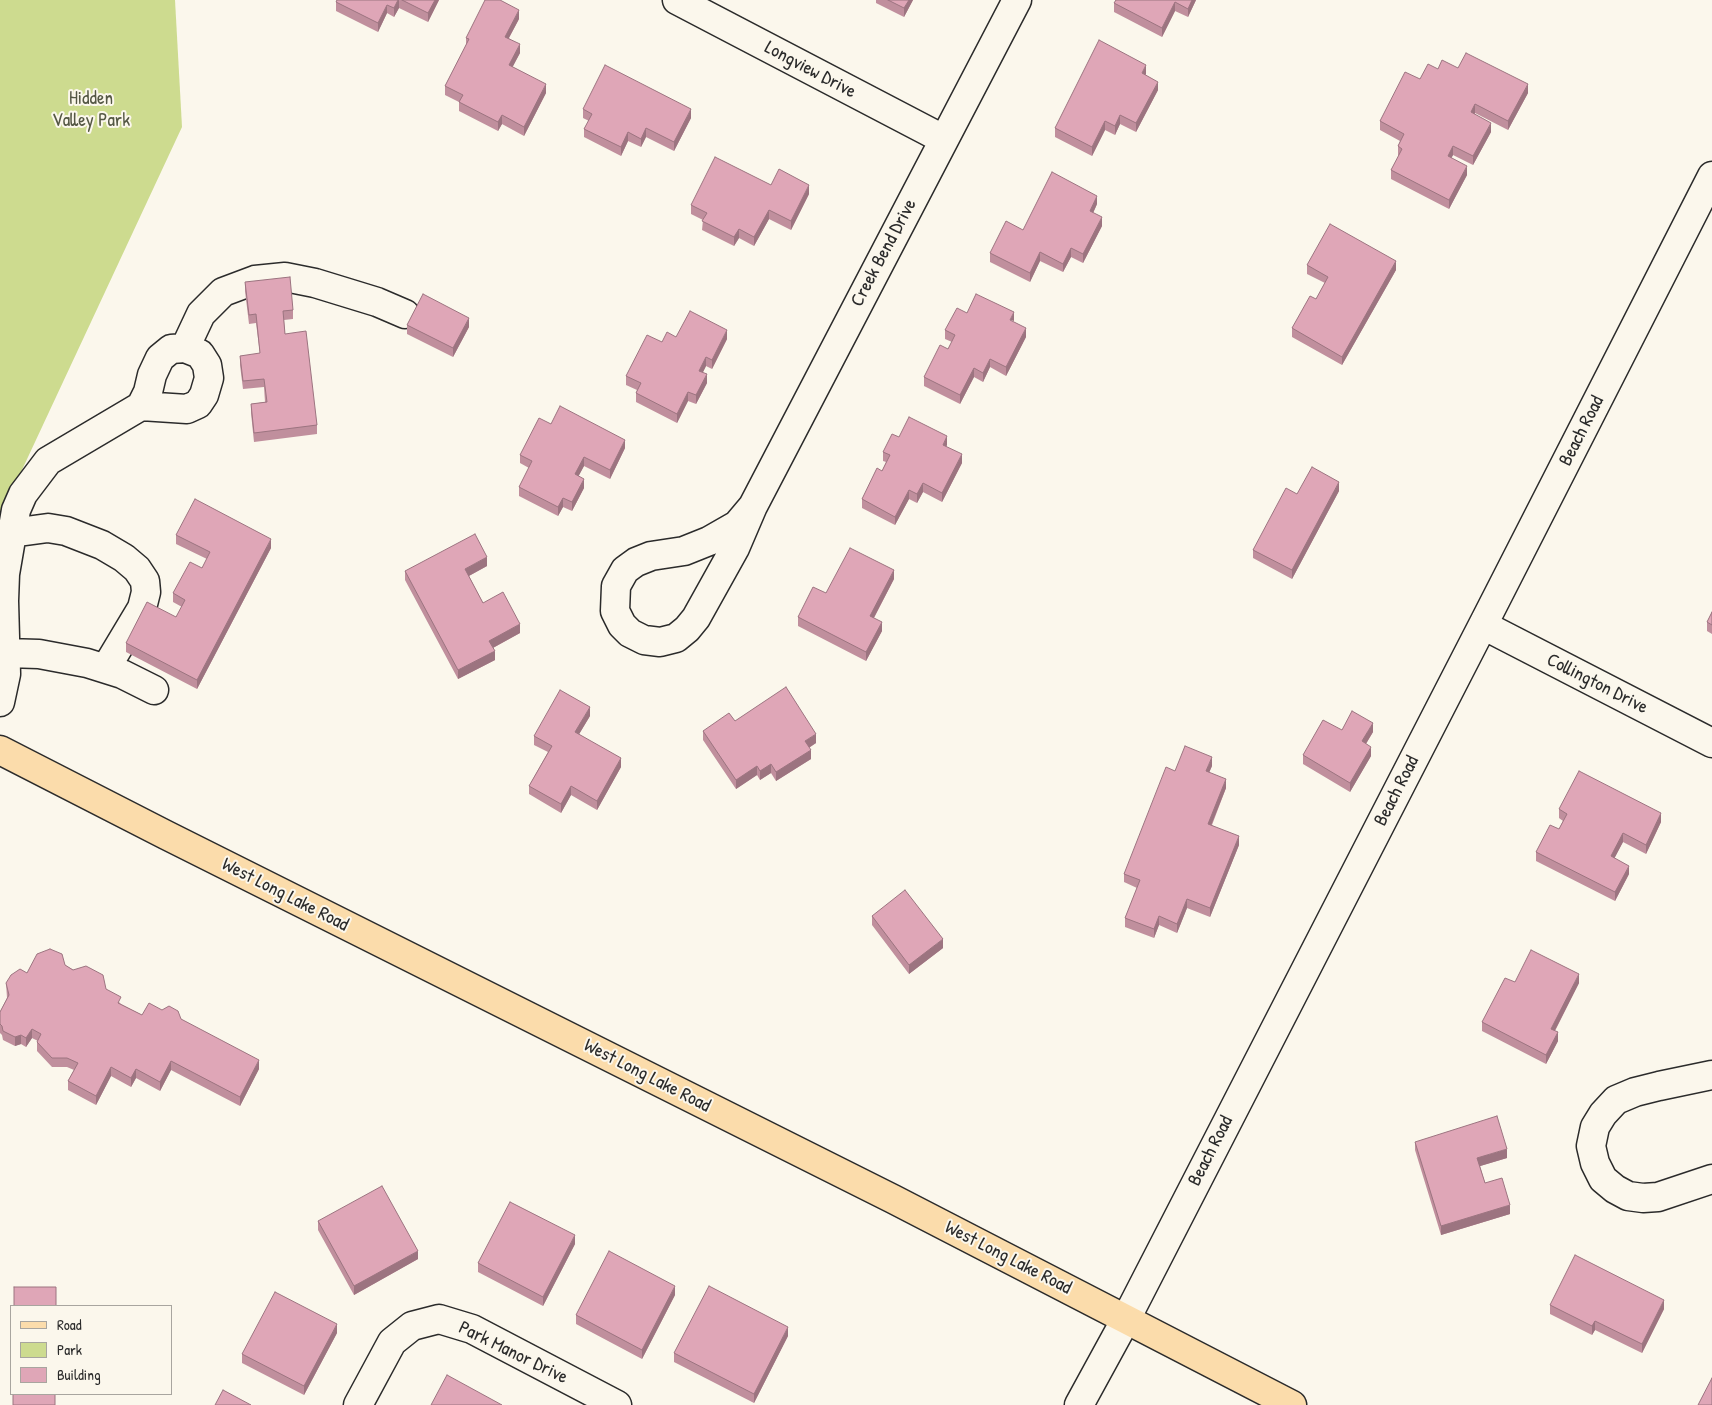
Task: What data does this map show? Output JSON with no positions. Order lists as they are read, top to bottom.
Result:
{
  "streets": {
    "main road": ["West Long Lake Road"],
    "street": [
      "Longview Drive",
      "Creek Bend Drive",
      "Beach Road",
      "Collington Drive",
      "Park Manor Drive"
    ]
  },
  "crossings": [
    ["Longview Drive", "Creek Bend Drive"],
    ["Beach Road", "Collington Drive"],
    ["Beach Road", "West Long Lake Road"]
  ],
  "parks": ["Hidden Valley Park"],
  "legend": ["Road", "Park", "Building"]
}
